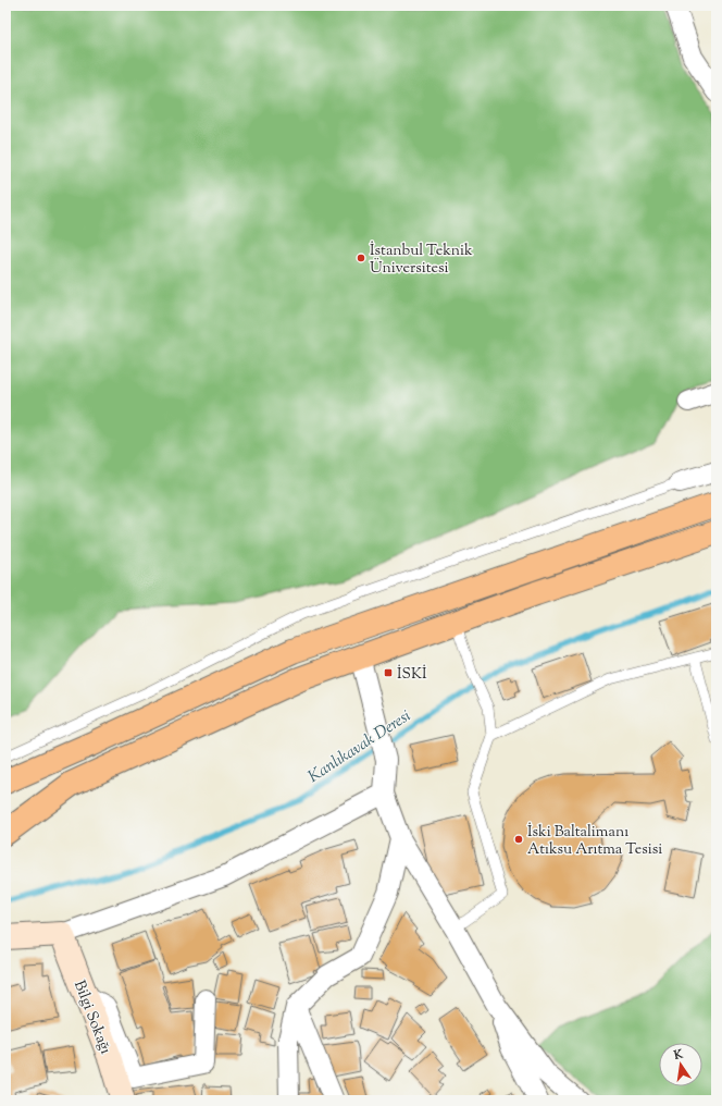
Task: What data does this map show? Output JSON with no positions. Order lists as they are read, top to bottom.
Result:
{
  "streets": {
    "street": ["Bilgi Sokağı"]
  },
  "water": ["Kanlıkavak Deresi"],
  "places": {
    "other": ["İstanbul Teknik Üniversitesi", "İski Baltalimanı Atıksu Arıtma Tesisi"],
    "transit": ["İSKİ"]
  },
  "north": "top"
}
